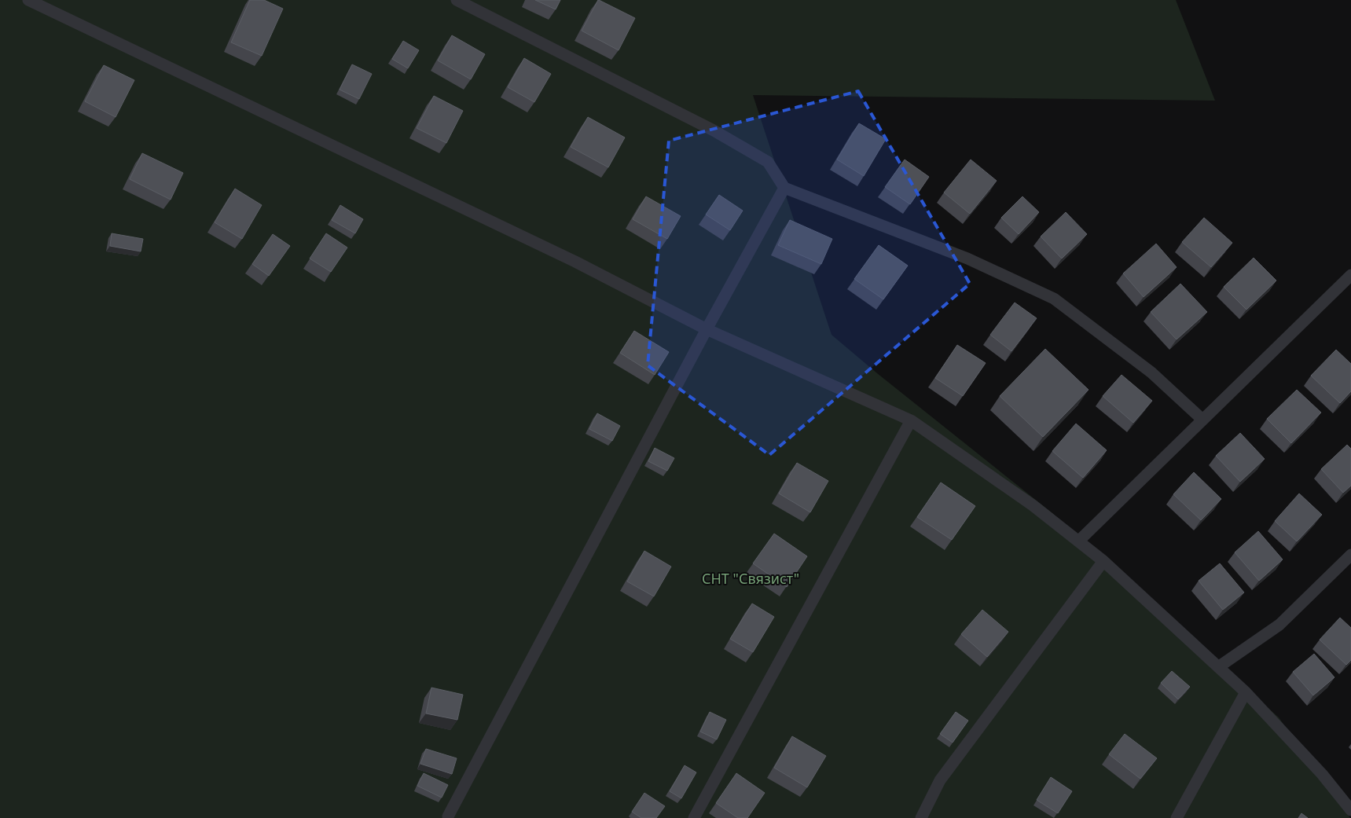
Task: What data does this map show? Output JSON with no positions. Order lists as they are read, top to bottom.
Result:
{
  "parks": ["СНТ \"Связист\""]
}
